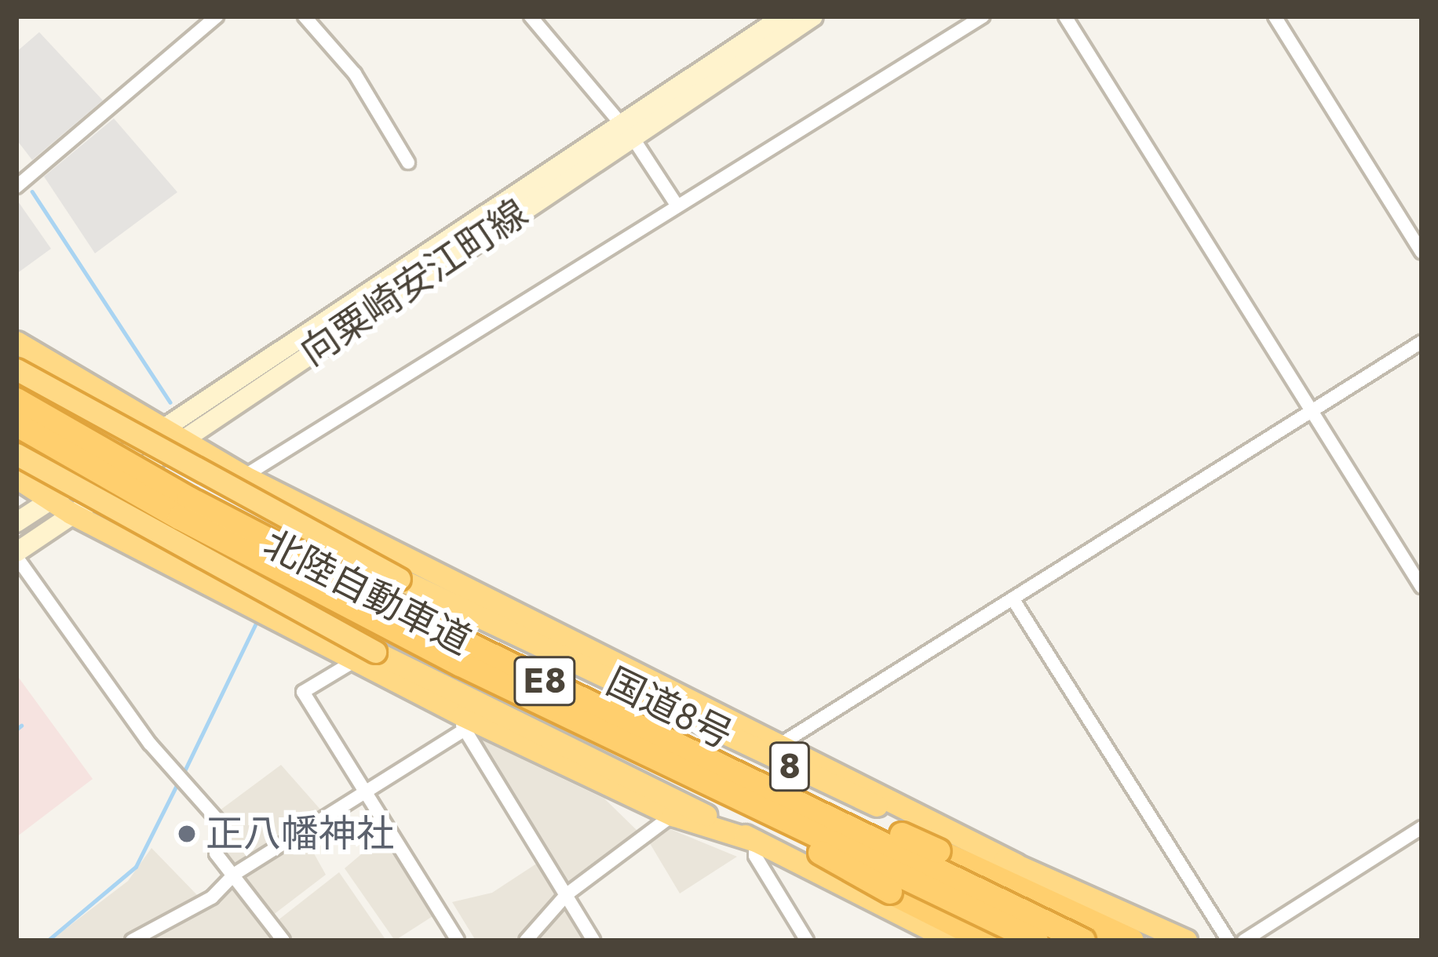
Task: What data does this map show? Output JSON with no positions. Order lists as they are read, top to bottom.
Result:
{
  "streets": {
    "highway": [
      "北陸自動車道",
      "E8",
      "国道8号",
      "8"
    ],
    "main road": ["向粟崎安江町線"]
  },
  "places": ["正八幡神社"]
}
